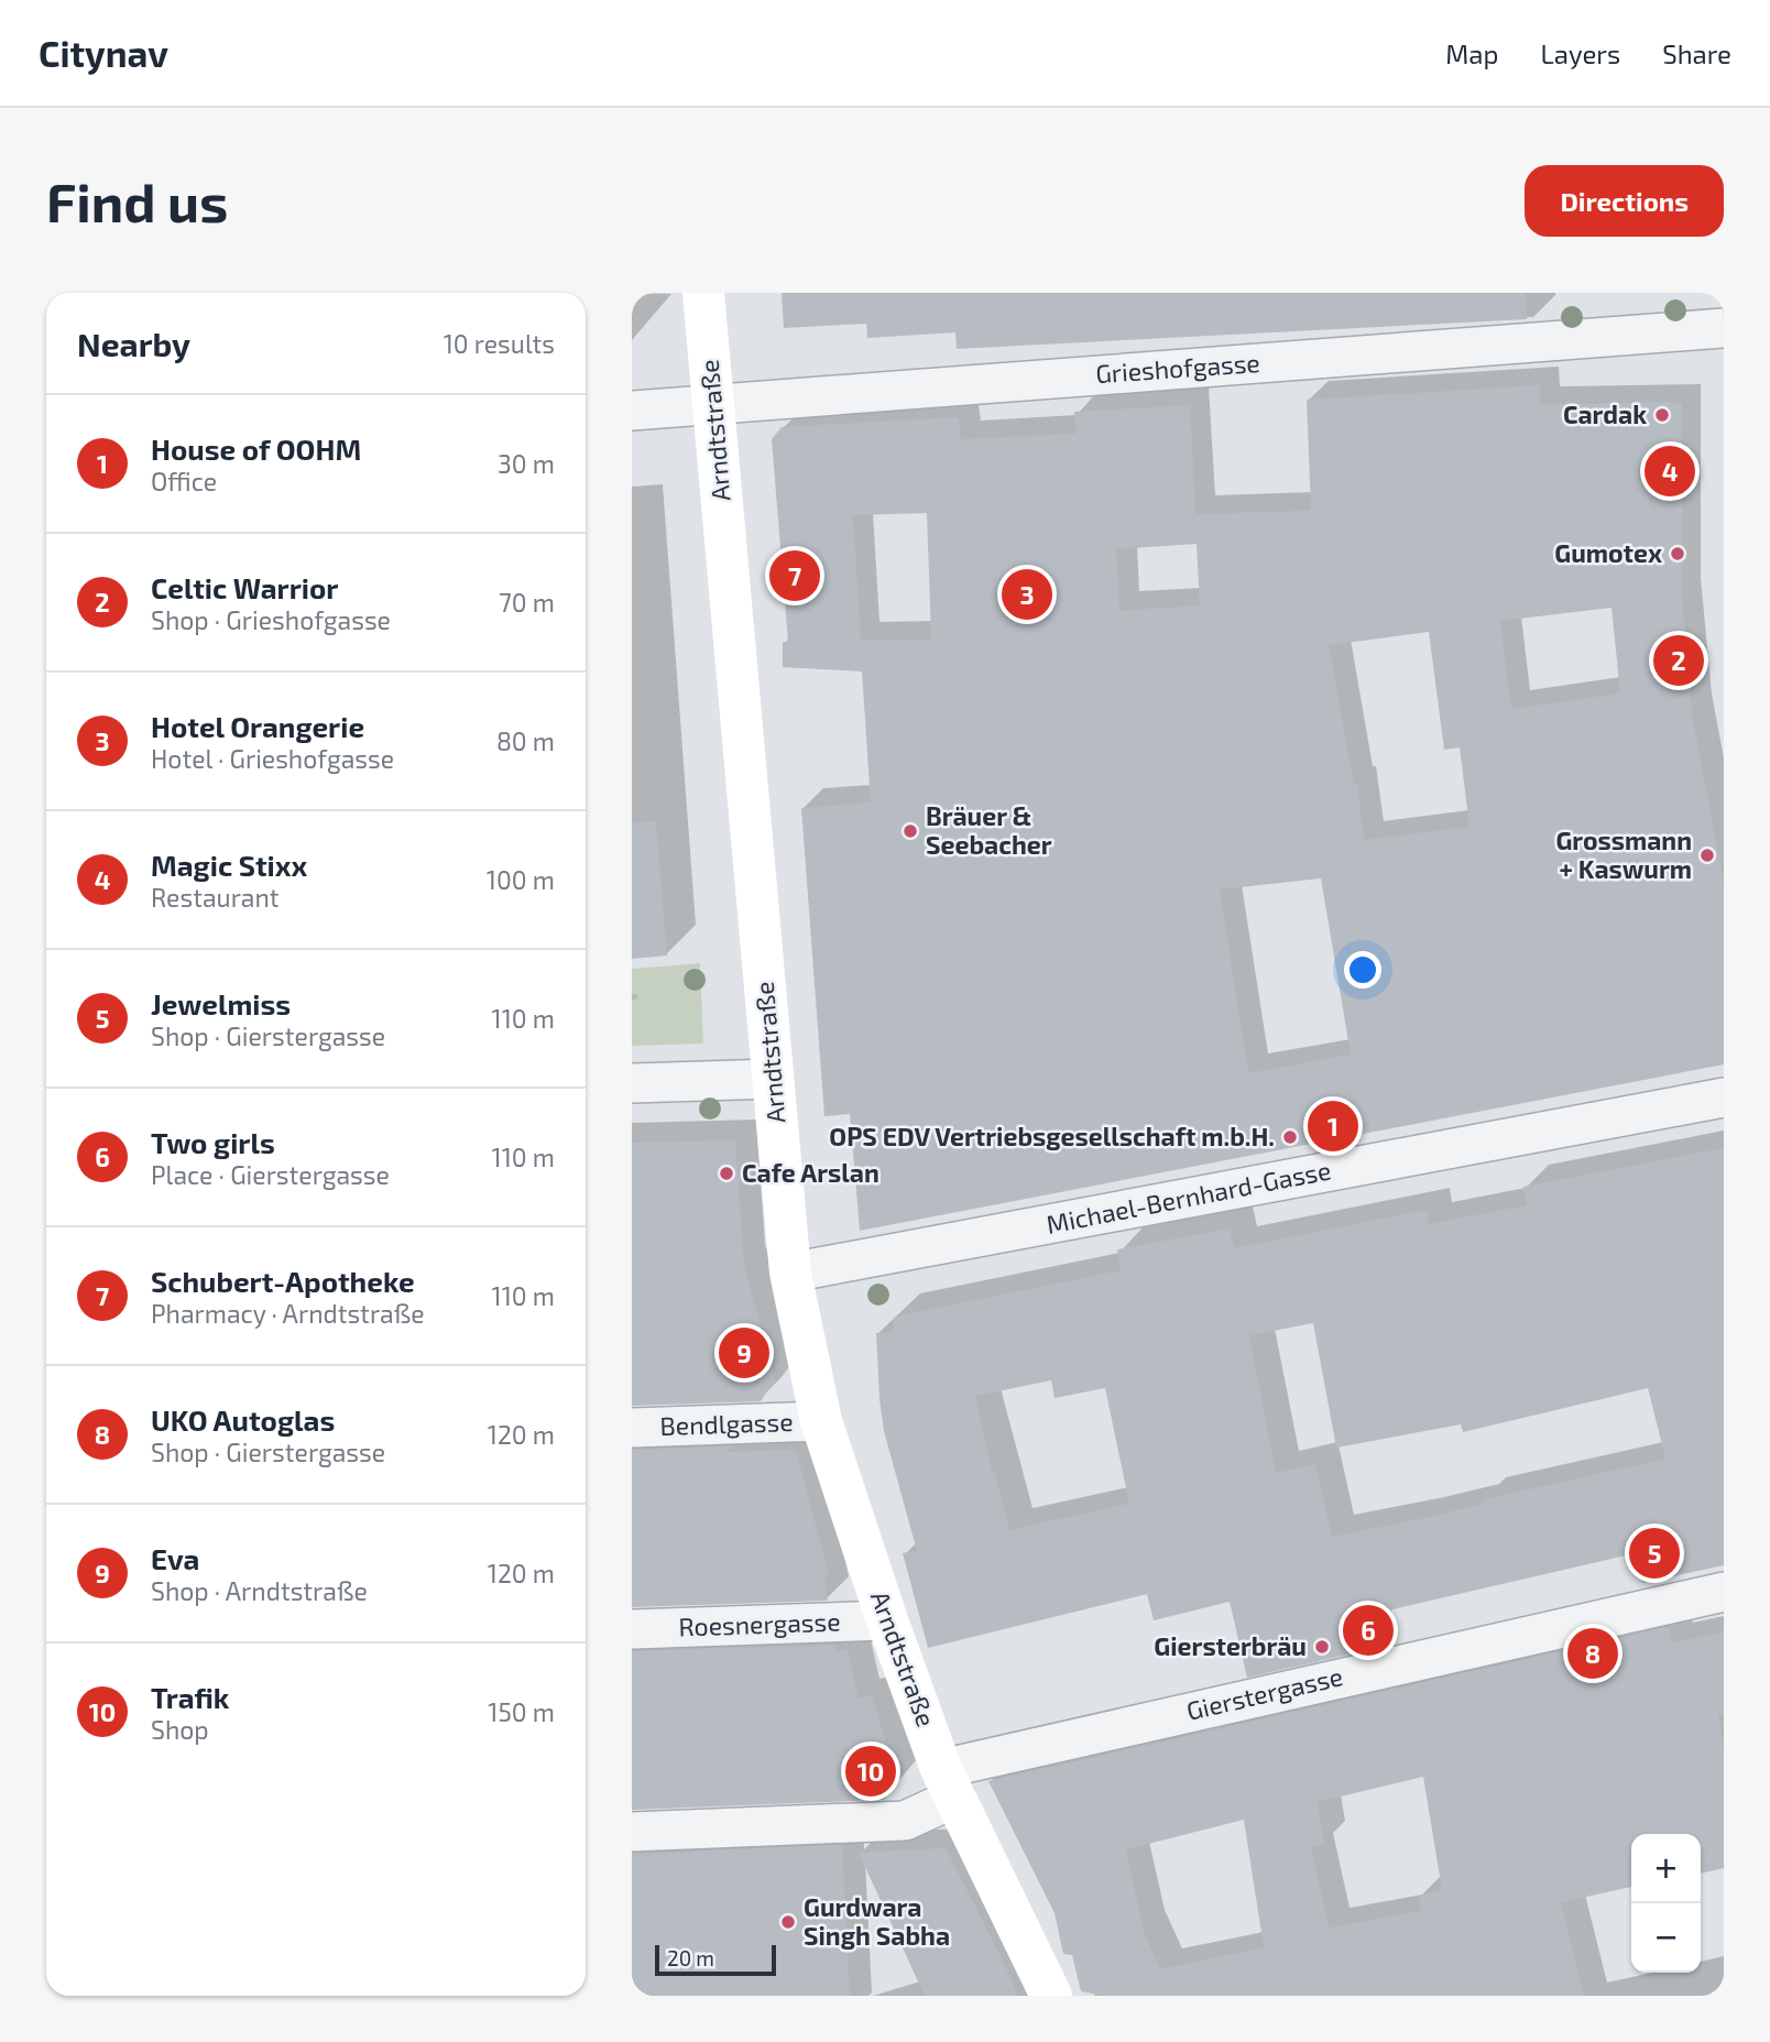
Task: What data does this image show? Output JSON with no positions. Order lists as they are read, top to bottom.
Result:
{
  "streets": {
    "street": [
      "Grieshofgasse",
      "Arndtstraße",
      "Michael-Bernhard-Gasse",
      "Bendlgasse",
      "Roesnergasse",
      "Gierstergasse"
    ]
  },
  "crossings": [
    ["Grieshofgasse", "Arndtstraße"],
    ["Arndtstraße", "Michael-Bernhard-Gasse"],
    ["Arndtstraße", "Bendlgasse"],
    ["Arndtstraße", "Roesnergasse"],
    ["Arndtstraße", "Gierstergasse"]
  ],
  "places": [
    "Cardak",
    "Gumotex",
    "Bräuer & Seebacher",
    "Grossmann + Kaswurm",
    "OPS EDV Vertriebsgesellschaft m.b.H.",
    "Cafe Arslan",
    "Giersterbräu",
    "Gurdwara Singh Sabha"
  ],
  "scale_bar": "20 m",
  "page": {
    "header": "Citynav",
    "nav": ["Map", "Layers", "Share"],
    "buttons": "Directions",
    "title": "Find us",
    "heading": ["Nearby", "10 results"],
    "list": [
      {
        "mark": "1",
        "name": "House of OOHM",
        "note": "Office",
        "value": "30 m"
      },
      {
        "mark": "2",
        "name": "Celtic Warrior",
        "note": "Shop · Grieshofgasse",
        "value": "70 m"
      },
      {
        "mark": "3",
        "name": "Hotel Orangerie",
        "note": "Hotel · Grieshofgasse",
        "value": "80 m"
      },
      {
        "mark": "4",
        "name": "Magic Stixx",
        "note": "Restaurant",
        "value": "100 m"
      },
      {
        "mark": "5",
        "name": "Jewelmiss",
        "note": "Shop · Gierstergasse",
        "value": "110 m"
      },
      {
        "mark": "6",
        "name": "Two girls",
        "note": "Place · Gierstergasse",
        "value": "110 m"
      },
      {
        "mark": "7",
        "name": "Schubert-Apotheke",
        "note": "Pharmacy · Arndtstraße",
        "value": "110 m"
      },
      {
        "mark": "8",
        "name": "UKO Autoglas",
        "note": "Shop · Gierstergasse",
        "value": "120 m"
      },
      {
        "mark": "9",
        "name": "Eva",
        "note": "Shop · Arndtstraße",
        "value": "120 m"
      },
      {
        "mark": "10",
        "name": "Trafik",
        "note": "Shop",
        "value": "150 m"
      }
    ],
    "pins": [
      "4",
      "7",
      "3",
      "2",
      "1",
      "9",
      "5",
      "6",
      "8",
      "10"
    ],
    "map_buttons": ["+", "−"],
    "scale": "20 m"
  }
}
